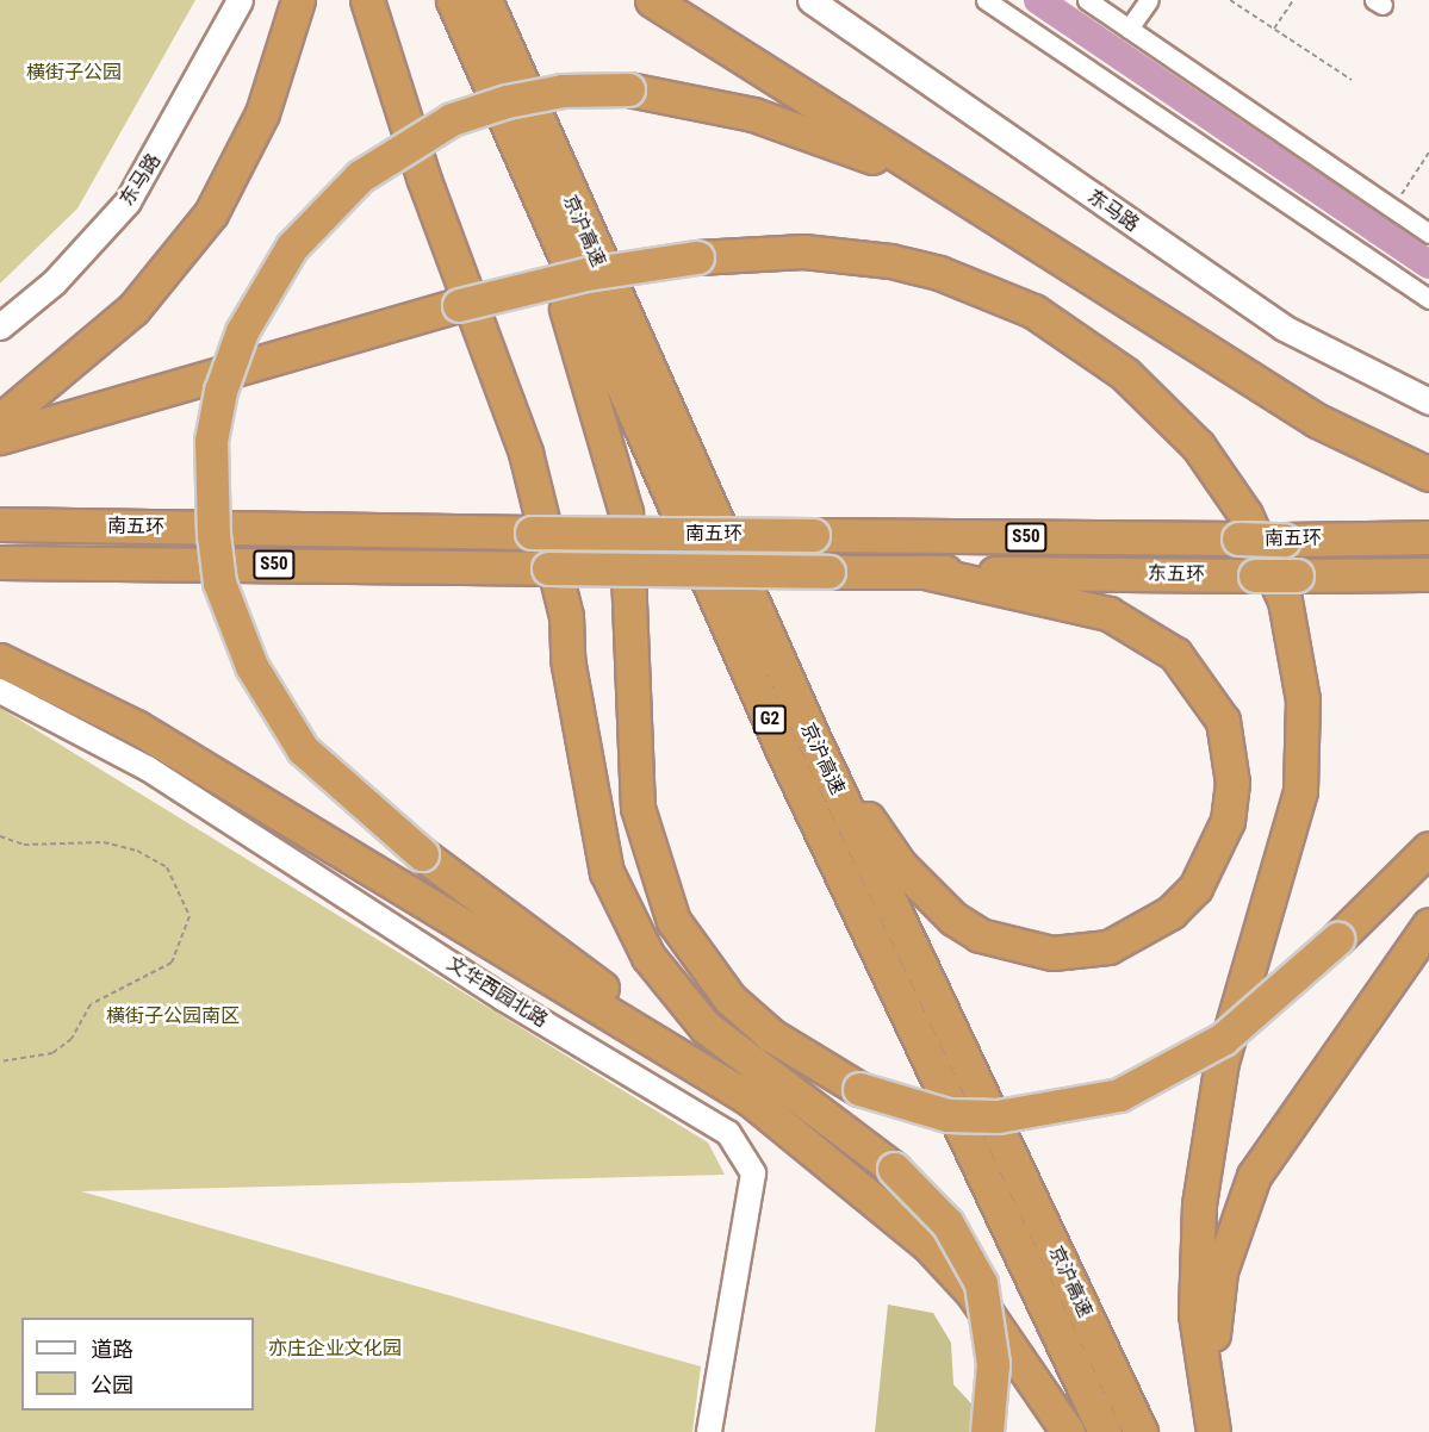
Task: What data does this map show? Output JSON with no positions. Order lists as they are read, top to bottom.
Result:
{
  "streets": {
    "highway": [
      "京沪高速",
      "南五环",
      "S50",
      "东五环",
      "G2"
    ],
    "main road": ["东马路"],
    "street": ["文华西园北路"]
  },
  "crossings": [
    ["南五环", "东五环"]
  ],
  "parks": ["横街子公园", "横街子公园南区", "亦庄企业文化园"],
  "legend": ["道路", "公园"]
}
